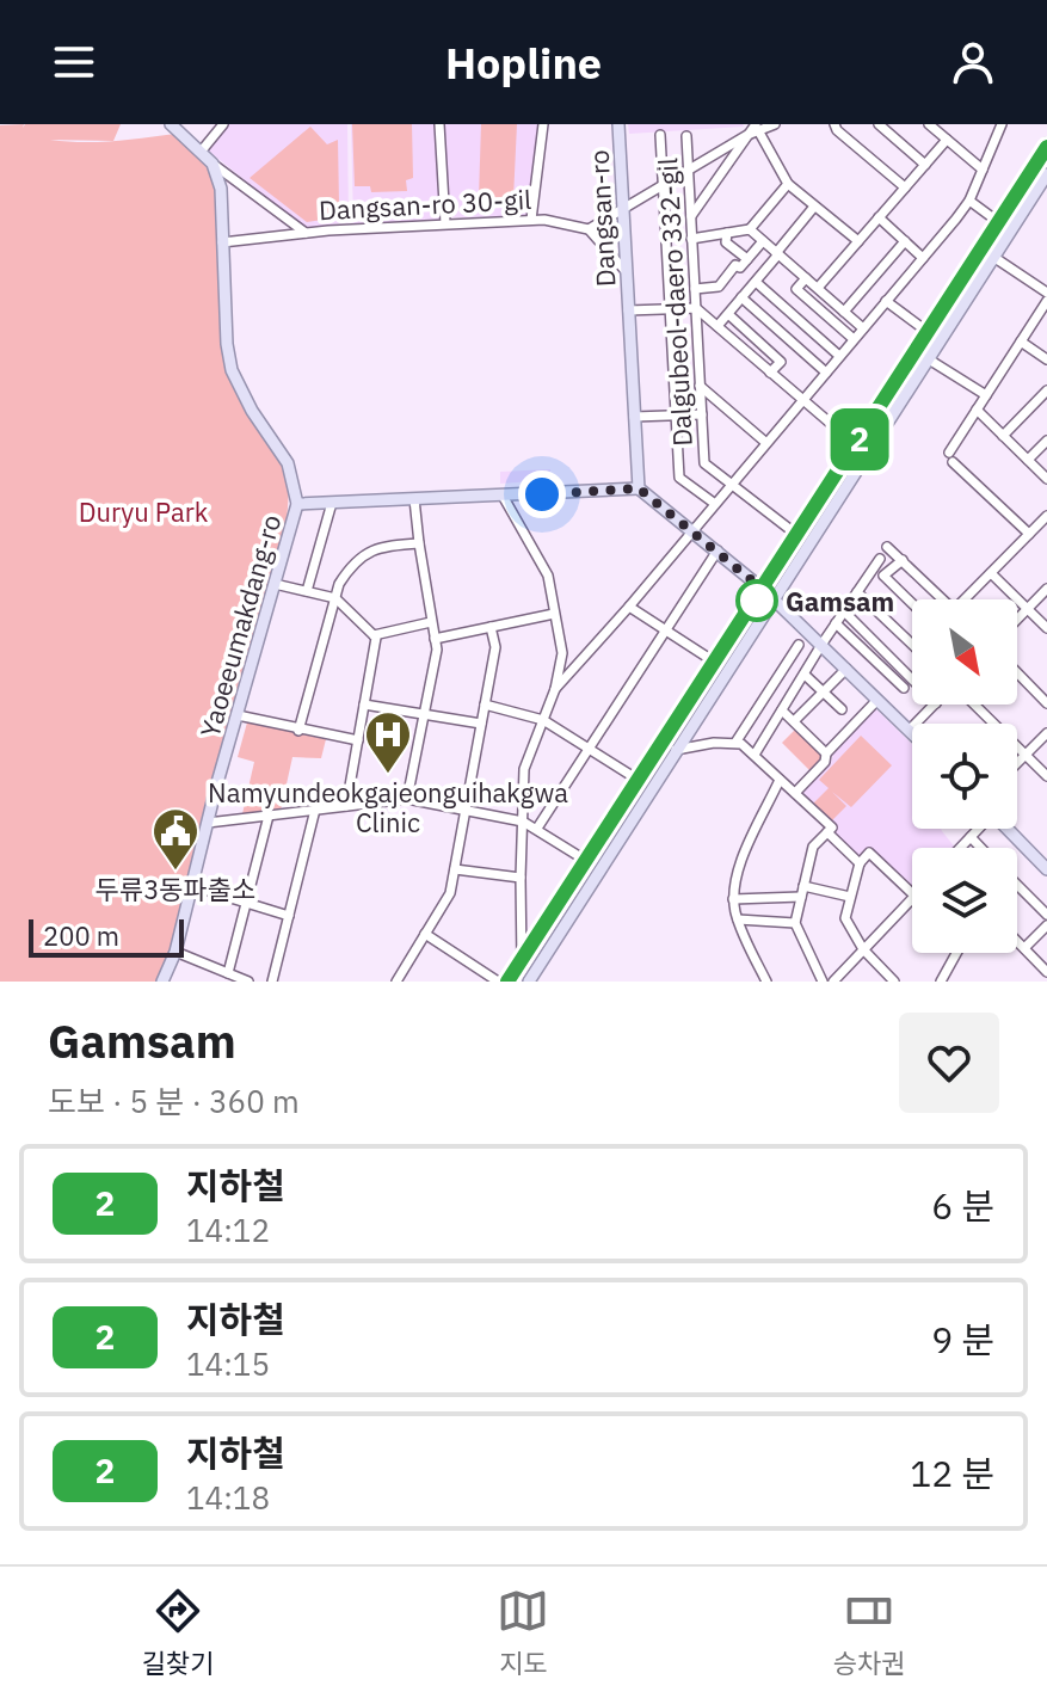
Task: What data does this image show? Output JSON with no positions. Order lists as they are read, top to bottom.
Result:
{
  "streets": {
    "main road": ["Dangsan-ro", "Yaoeeumakdang-ro"],
    "street": ["Dangsan-ro 30-gil", "Dalgubeol-daero 332-gil"]
  },
  "crossings": [
    ["Dangsan-ro 30-gil", "Yaoeeumakdang-ro"],
    ["Dangsan-ro", "Dalgubeol-daero 332-gil"]
  ],
  "parks": ["Duryu Park"],
  "places": {
    "other": ["Gamsam"],
    "hospital": ["Namyundeokgajeonguihakgwa Clinic"],
    "public building": ["두류3동파출소"]
  },
  "lines": ["metro line 2"],
  "scale_bar": "200 m",
  "north": "bottom right",
  "page": {
    "header": "Hopline",
    "on_map": "2",
    "scale": "200 m",
    "heading": ["Gamsam", "도보 · 5 분 · 360 m"],
    "list": [
      {
        "mark": "2",
        "name": "지하철",
        "note": "14:12",
        "value": "6 분"
      },
      {
        "mark": "2",
        "name": "지하철",
        "note": "14:15",
        "value": "9 분"
      },
      {
        "mark": "2",
        "name": "지하철",
        "note": "14:18",
        "value": "12 분"
      }
    ],
    "tabs": ["길찾기", "지도", "승차권"]
  }
}
